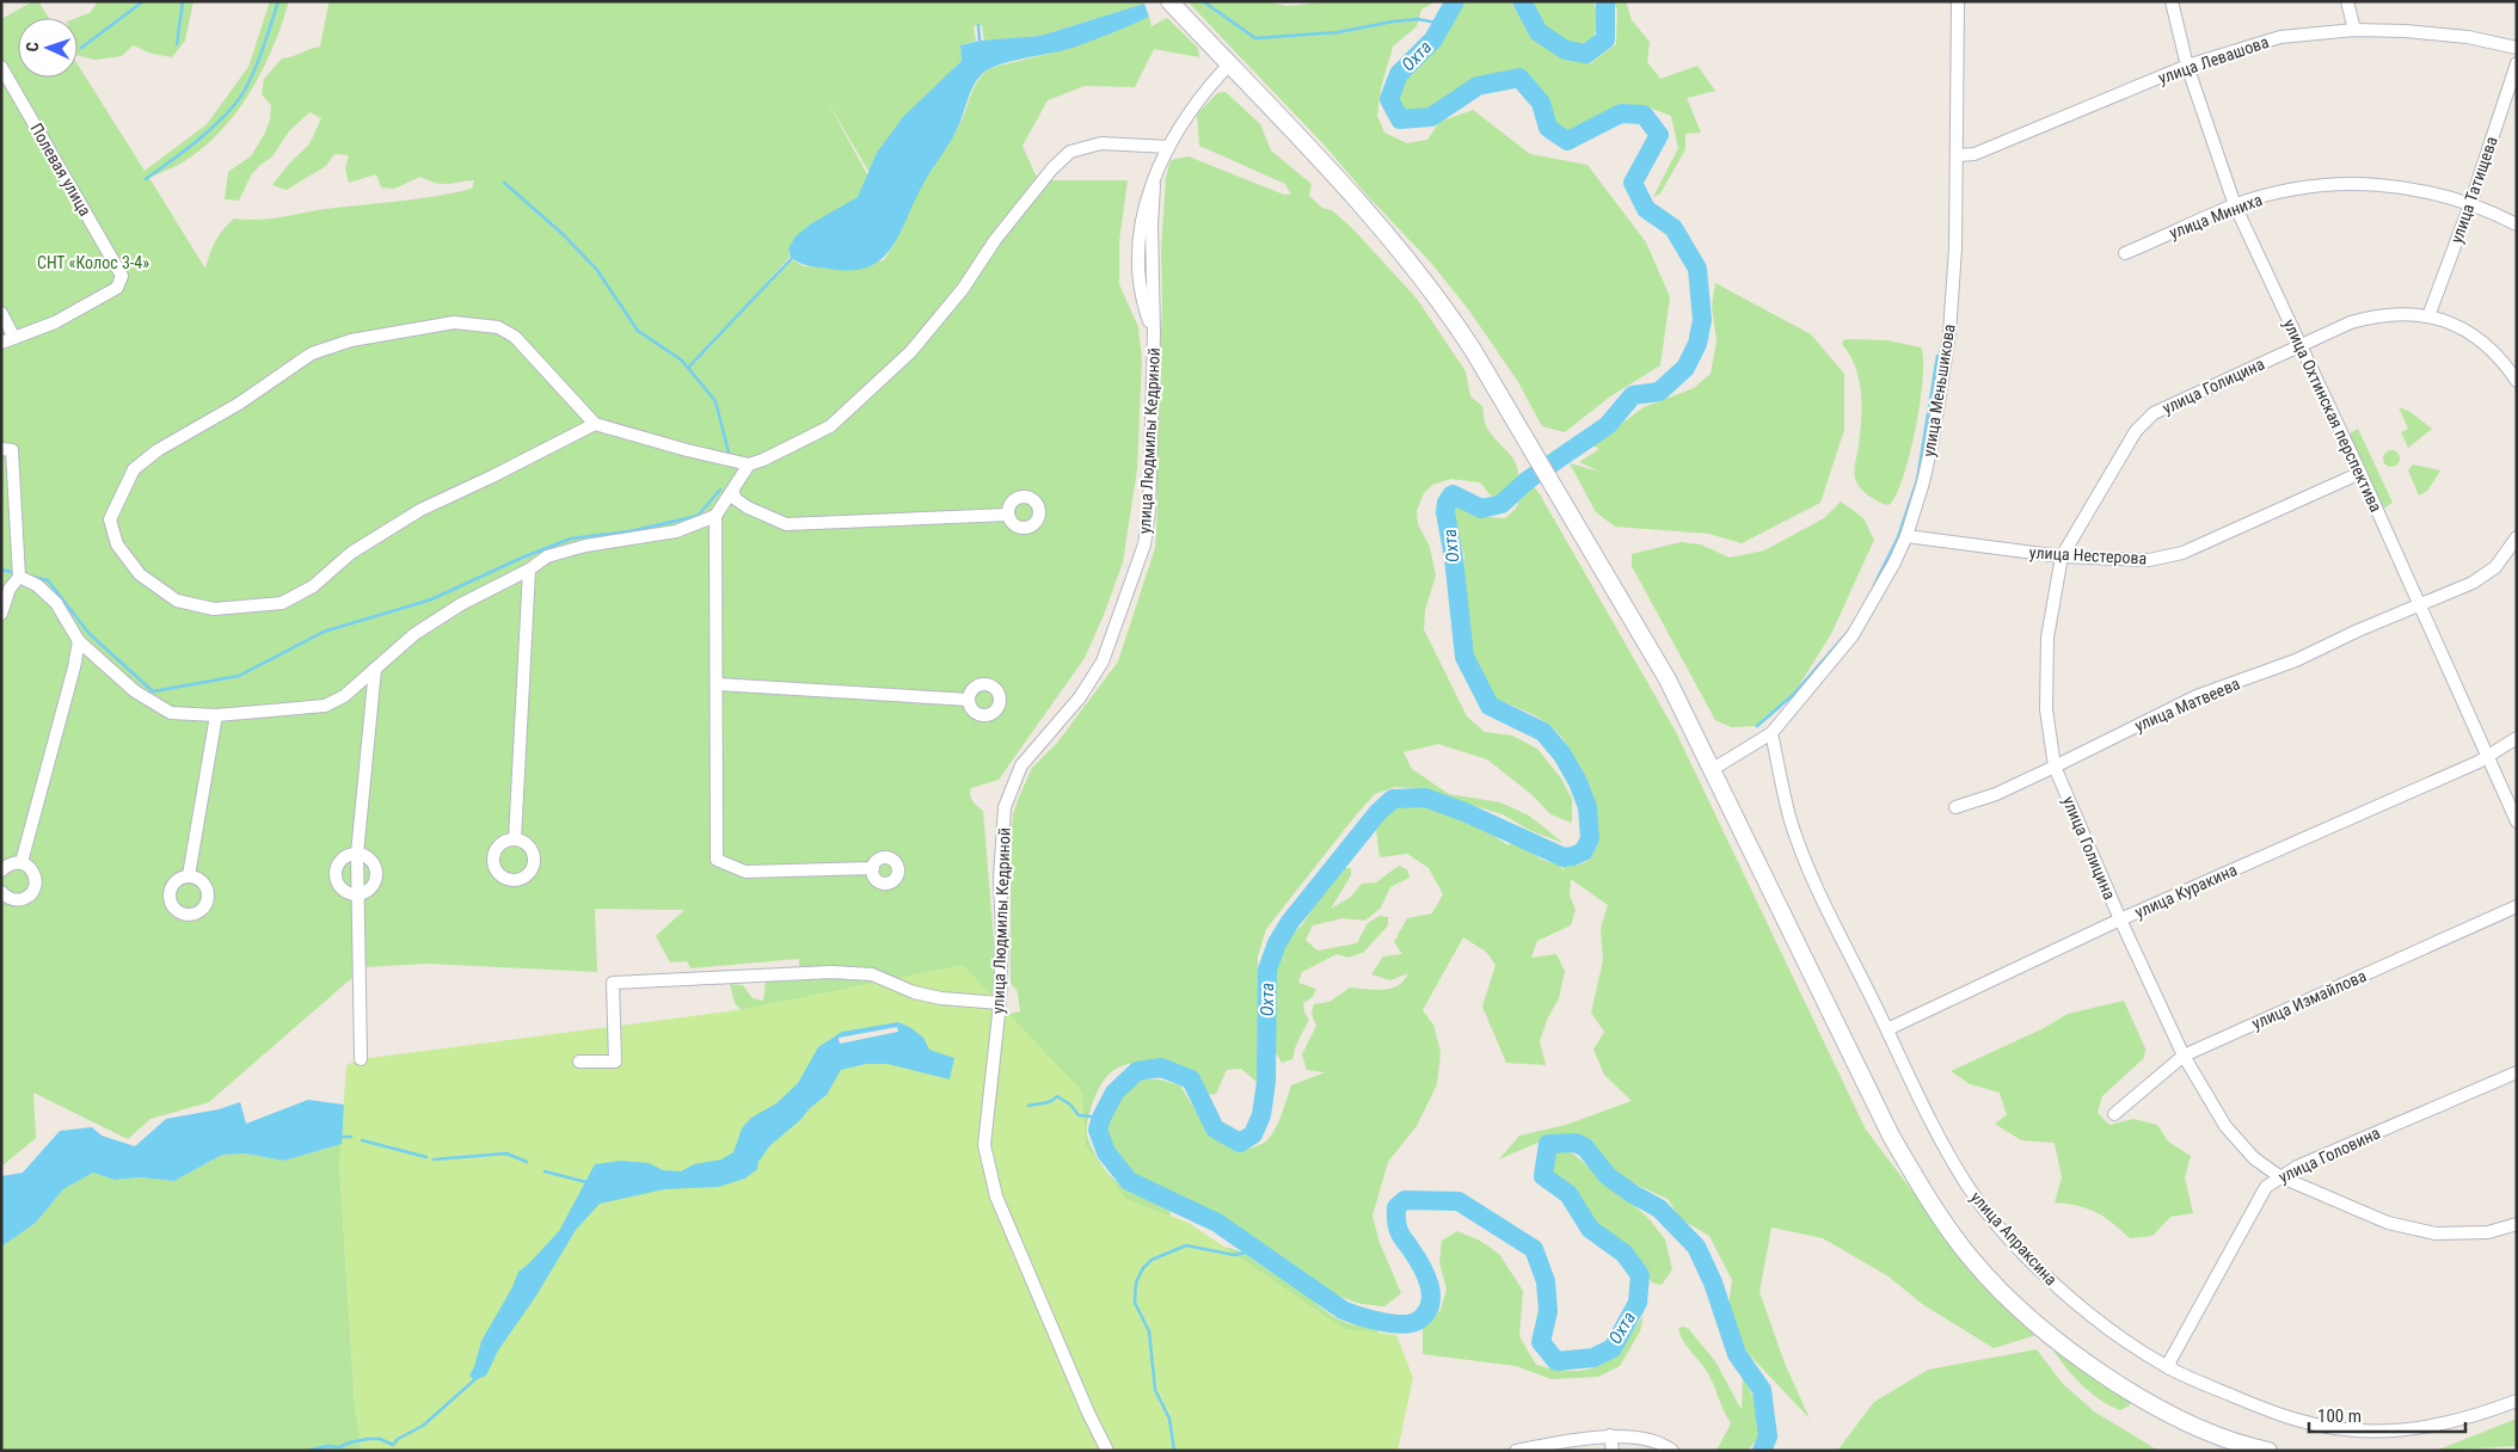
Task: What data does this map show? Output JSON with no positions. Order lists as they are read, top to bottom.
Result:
{
  "streets": {
    "street": [
      "улица Левашова",
      "Полевая улица",
      "улица Татищева",
      "улица Миниха",
      "улица Голицина",
      "улица Меньшикова",
      "улица Охтинская перспектива",
      "улица Людмилы Кедриной",
      "улица Нестерова",
      "улица Матвеева",
      "улица Куракина",
      "улица Измайлова",
      "улица Головина",
      "улица Апраксина"
    ]
  },
  "crossings": [
    ["улица Левашова", "улица Меньшикова"],
    ["улица Левашова", "улица Охтинская перспектива"],
    ["улица Татищева", "улица Миниха"],
    ["улица Татищева", "улица Голицина"],
    ["улица Миниха", "улица Охтинская перспектива"],
    ["улица Голицина", "улица Охтинская перспектива"],
    ["улица Голицина", "улица Нестерова"],
    ["улица Голицина", "улица Матвеева"],
    ["улица Голицина", "улица Куракина"],
    ["улица Голицина", "улица Измайлова"],
    ["улица Голицина", "улица Головина"],
    ["улица Меньшикова", "улица Нестерова"],
    ["улица Меньшикова", "улица Апраксина"],
    ["улица Охтинская перспектива", "улица Нестерова"],
    ["улица Охтинская перспектива", "улица Матвеева"],
    ["улица Охтинская перспектива", "улица Куракина"],
    ["улица Куракина", "улица Апраксина"],
    ["улица Головина", "улица Апраксина"]
  ],
  "water": ["Охта"],
  "parks": ["СНТ «Колос 3-4»"],
  "scale_bar": "100 m",
  "north": "left"
}
